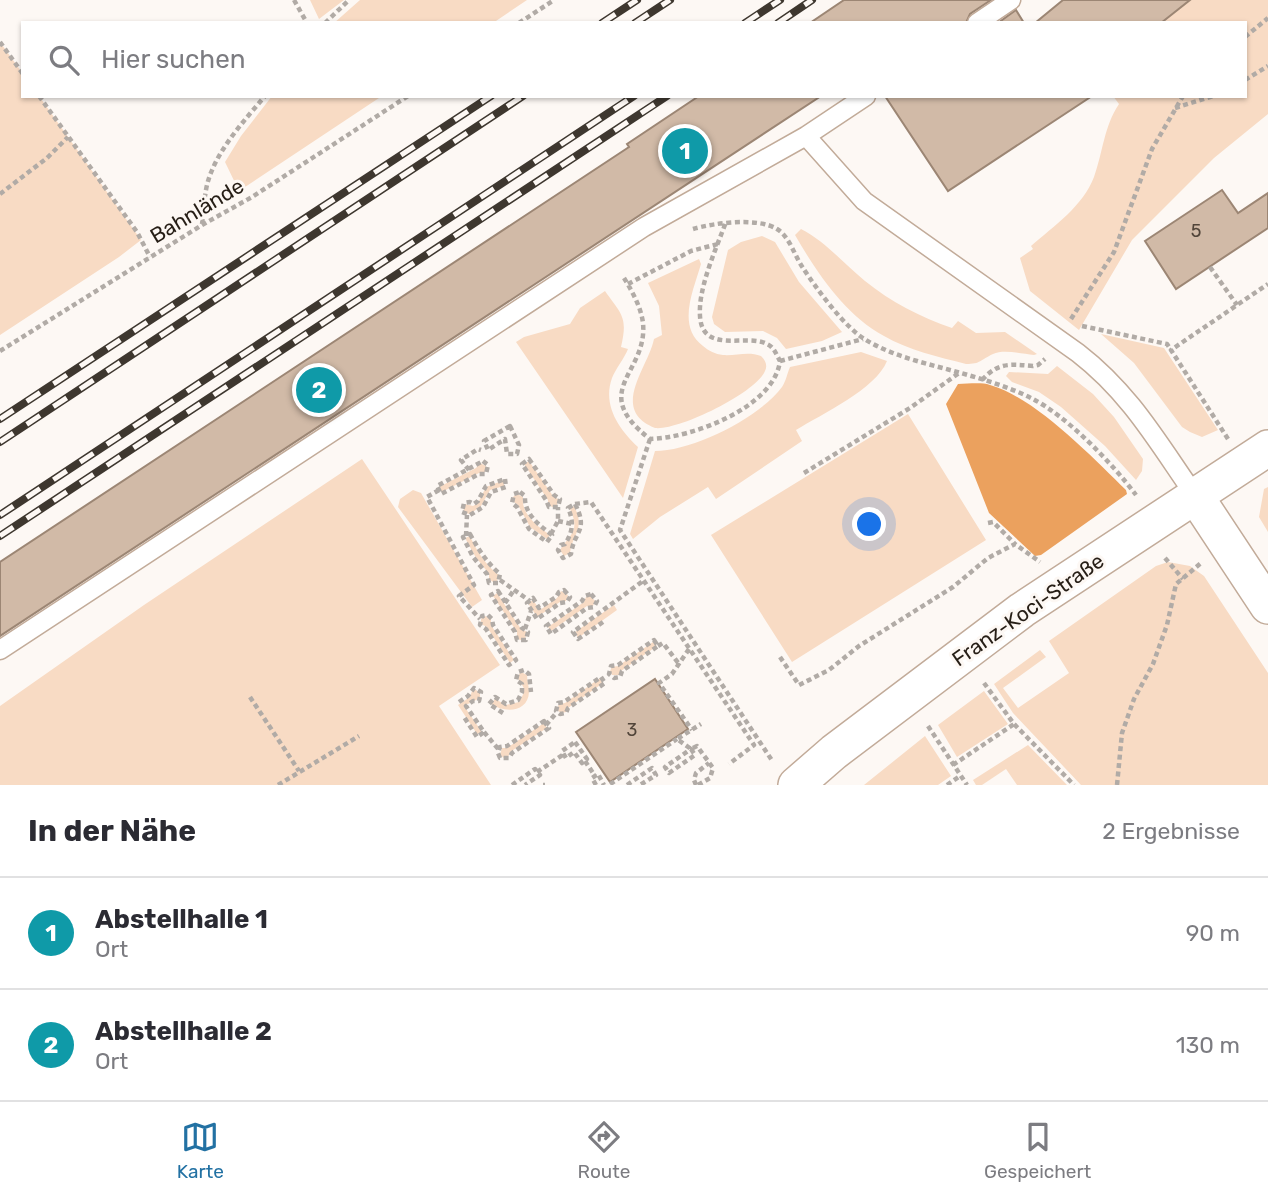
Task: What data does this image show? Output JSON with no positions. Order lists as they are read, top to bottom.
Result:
{
  "streets": {
    "street": ["Franz-Koci-Straße"],
    "path": ["Bahnlände"]
  },
  "house_numbers": ["5", "3"],
  "page": {
    "search": "Hier suchen",
    "pins": ["1", "2"],
    "heading": ["In der Nähe", "2 Ergebnisse"],
    "list": [
      {
        "mark": "1",
        "name": "Abstellhalle 1",
        "note": "Ort",
        "value": "90 m"
      },
      {
        "mark": "2",
        "name": "Abstellhalle 2",
        "note": "Ort",
        "value": "130 m"
      }
    ],
    "nav": ["Karte", "Route", "Gespeichert"]
  }
}
